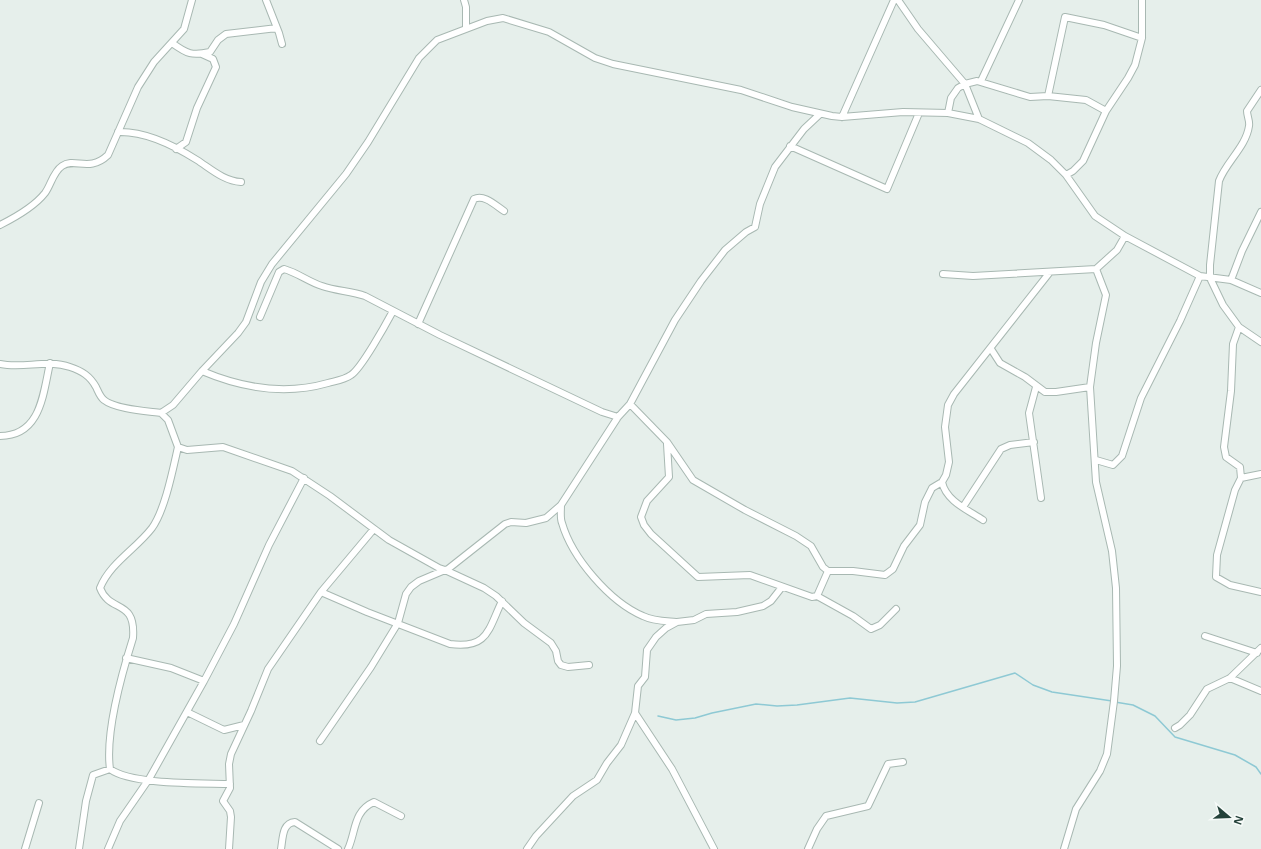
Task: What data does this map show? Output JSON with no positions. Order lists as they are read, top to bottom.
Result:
{
  "north": "right"
}
